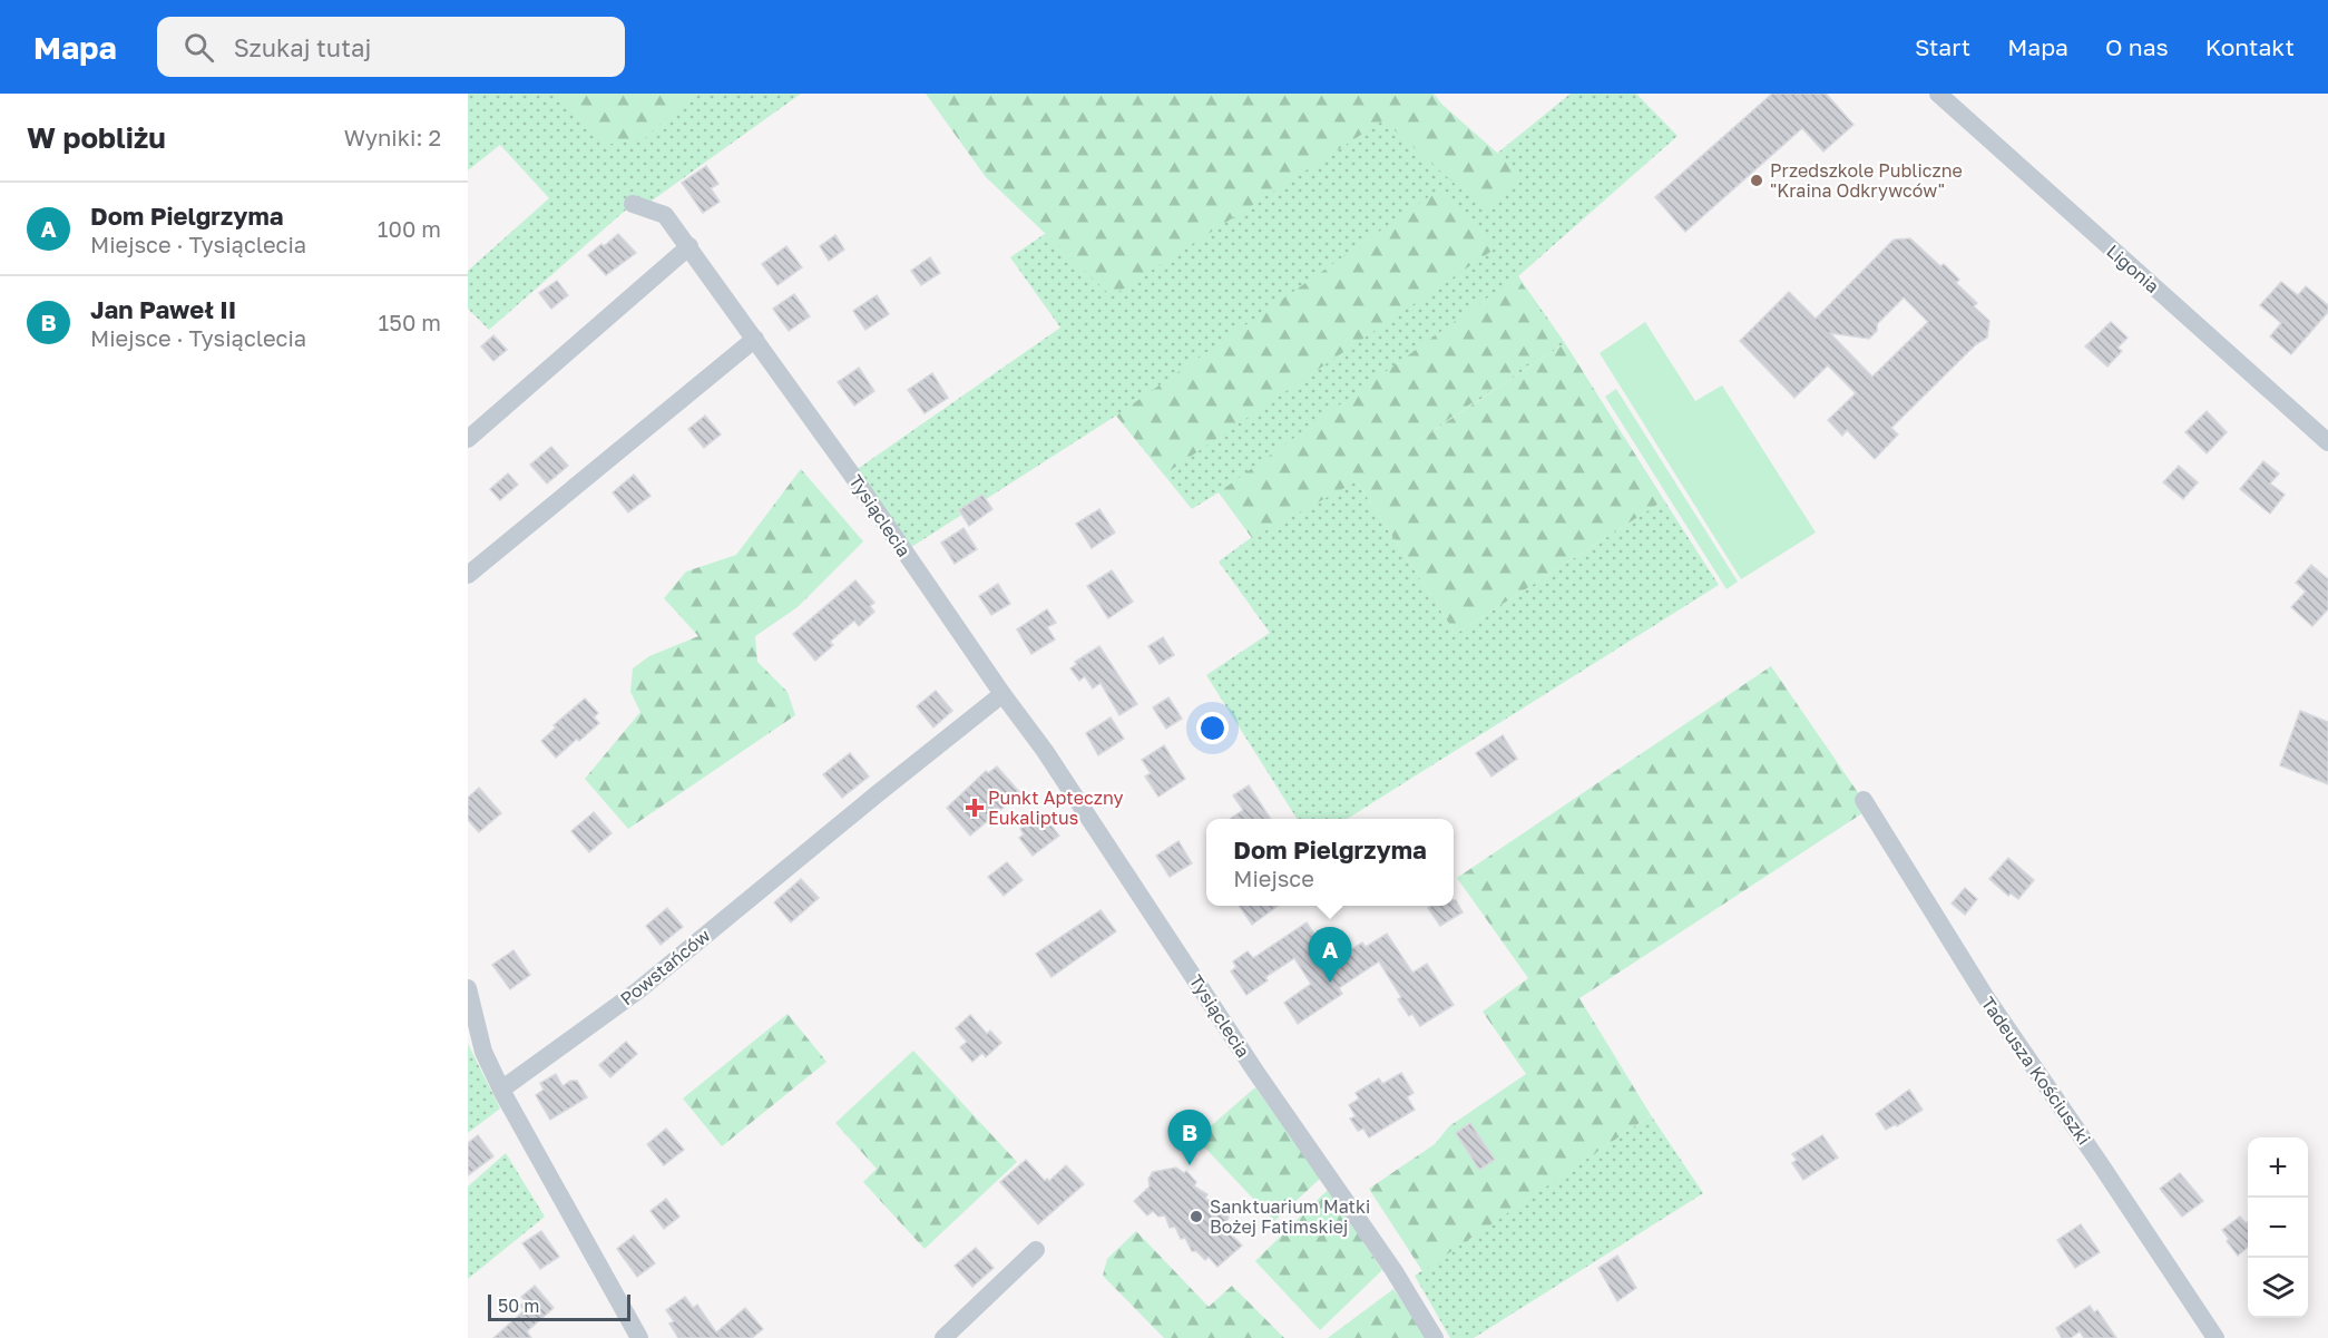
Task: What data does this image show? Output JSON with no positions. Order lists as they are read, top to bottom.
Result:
{
  "streets": {
    "street": [
      "Ligonia",
      "Tysiąclecia",
      "Powstańców",
      "Tadeusza Kościuszki"
    ]
  },
  "crossings": [
    ["Tysiąclecia", "Powstańców"]
  ],
  "places": {
    "other": ["Przedszkole Publiczne \"Kraina Odkrywców\"", "Sanktuarium Matki Bożej Fatimskiej"],
    "health": ["Punkt Apteczny Eukaliptus"]
  },
  "scale_bar": "50 m",
  "page": {
    "header": "Mapa",
    "search": "Szukaj tutaj",
    "nav": [
      "Start",
      "Mapa",
      "O nas",
      "Kontakt"
    ],
    "heading": ["W pobliżu", "Wyniki: 2"],
    "list": [
      {
        "mark": "A",
        "name": "Dom Pielgrzyma",
        "note": "Miejsce · Tysiąclecia",
        "value": "100 m"
      },
      {
        "mark": "B",
        "name": "Jan Paweł II",
        "note": "Miejsce · Tysiąclecia",
        "value": "150 m"
      }
    ],
    "popup": ["Dom Pielgrzyma", "Miejsce"],
    "pins": ["A", "B"],
    "map_buttons": ["+", "−"],
    "scale": "50 m"
  }
}
